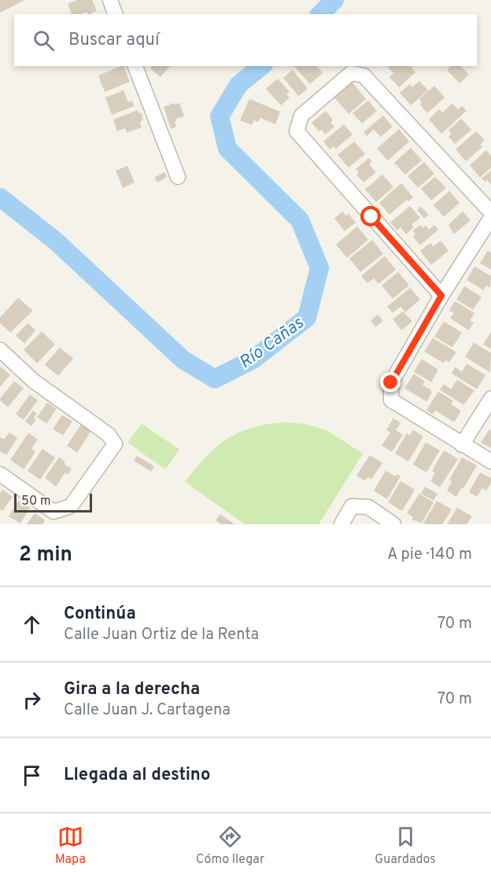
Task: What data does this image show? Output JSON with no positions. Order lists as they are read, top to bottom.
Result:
{
  "water": ["Río Cañas"],
  "scale_bar": "50 m",
  "page": {
    "search": "Buscar aquí",
    "scale": "50 m",
    "heading": ["2 min", "A pie · 140 m"],
    "list": [
      ["Continúa", "Calle Juan Ortiz de la Renta", "70 m"],
      ["Gira a la derecha", "Calle Juan J. Cartagena", "70 m"],
      "Llegada al destino"
    ],
    "nav": ["Mapa", "Cómo llegar", "Guardados"]
  }
}
